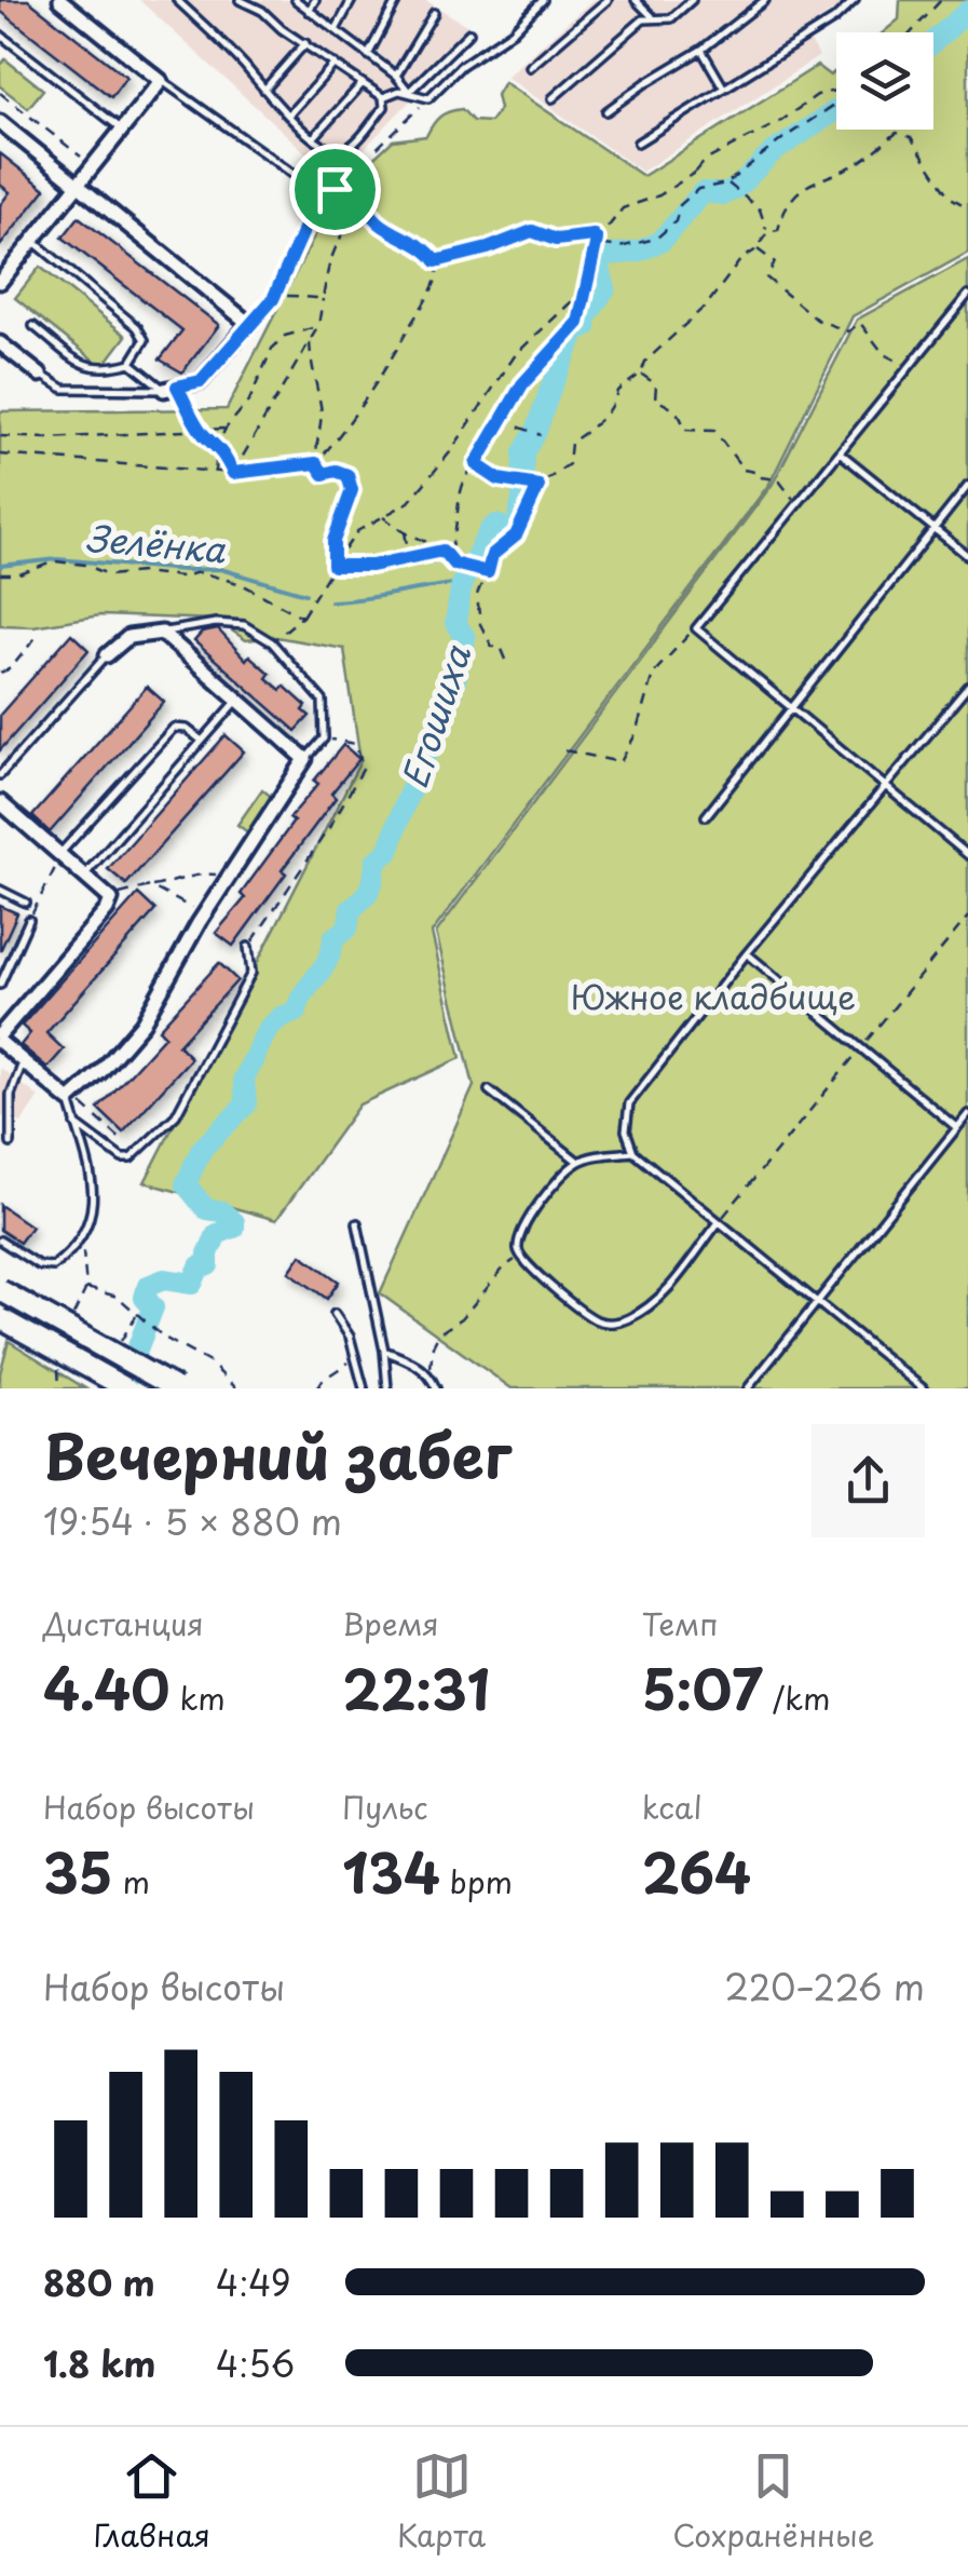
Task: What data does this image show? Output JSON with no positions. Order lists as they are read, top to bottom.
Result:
{
  "water": ["Зелёнка", "Егошиха"],
  "parks": ["Южное кладбище"],
  "page": {
    "heading": ["Вечерний забег", "19:54 · 5 × 880 m"],
    "stats": [
      ["Дистанция", "4.40 km"],
      ["Время", "22:31"],
      ["Темп", "5:07 /km"],
      ["Набор высоты", "35 m"],
      ["Пульс", "134 bpm"],
      ["kcal", "264"]
    ],
    "chart": ["Набор высоты", "220–226 m"],
    "list": [
      {
        "name": "880 m",
        "note": "4:49"
      },
      {
        "name": "1.8 km",
        "note": "4:56"
      }
    ],
    "tabs": ["Главная", "Карта", "Сохранённые"]
  }
}
